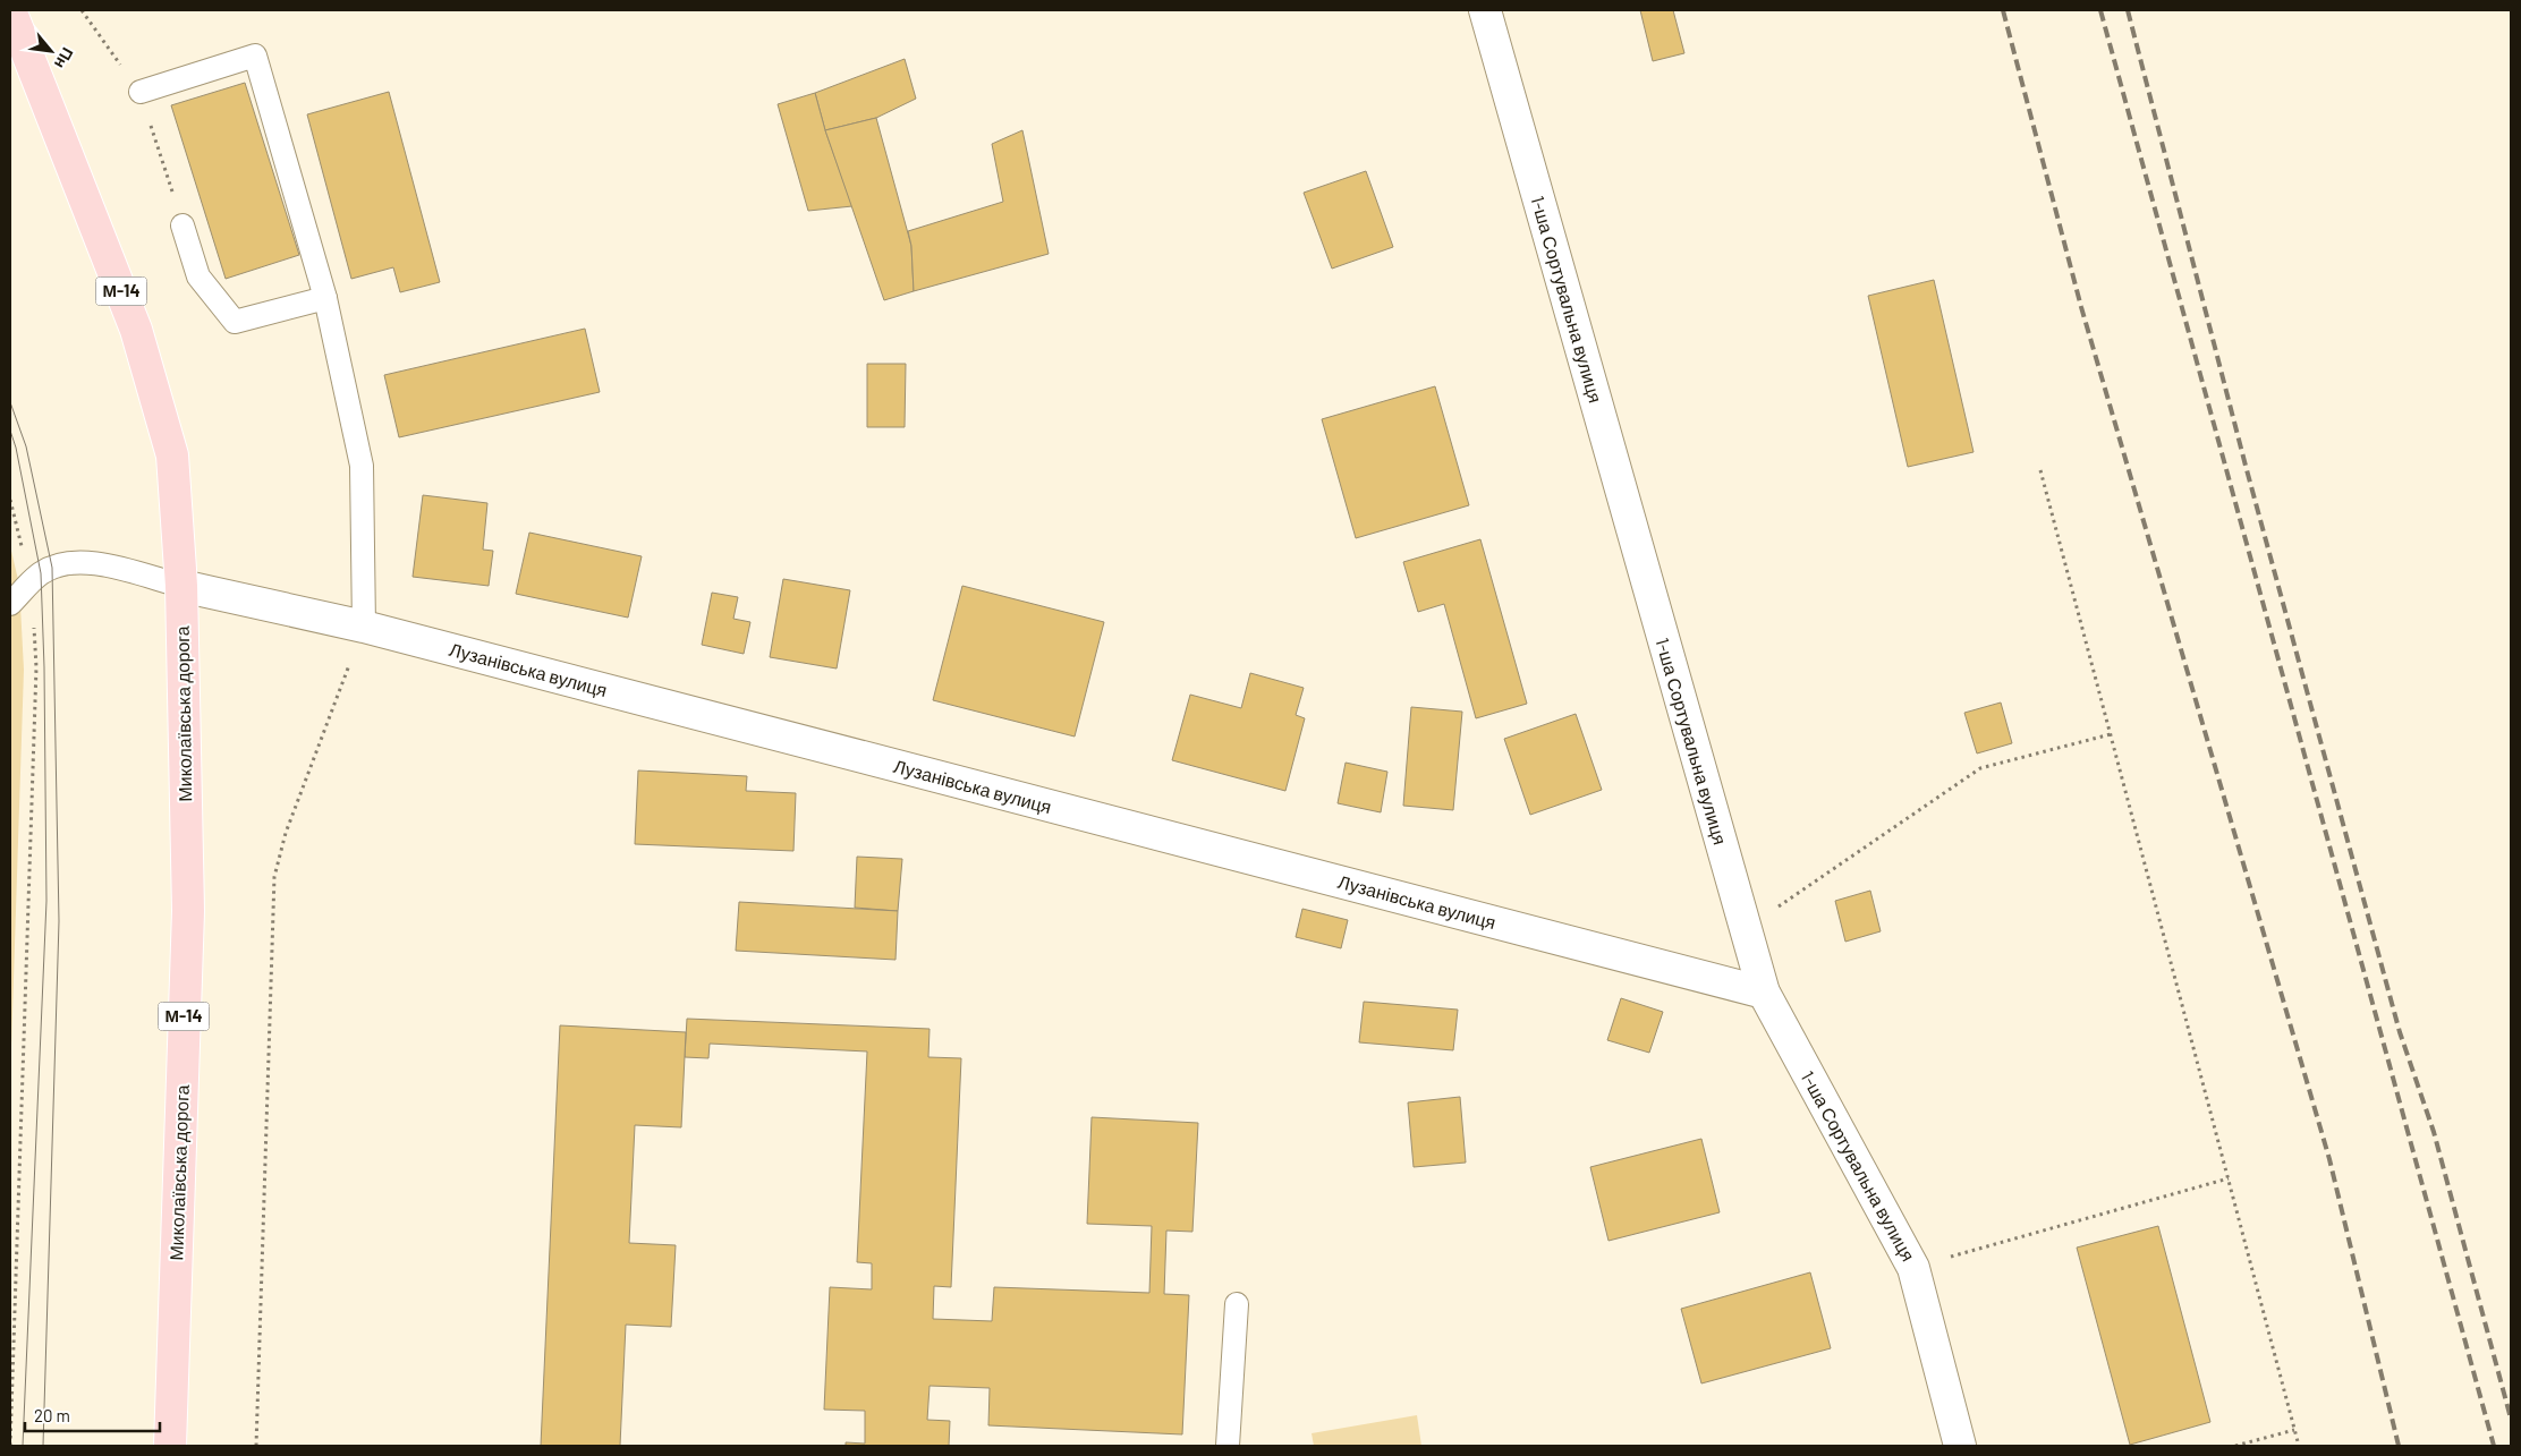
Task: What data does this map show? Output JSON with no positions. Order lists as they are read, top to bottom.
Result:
{
  "streets": {
    "main road": ["М-14", "Миколаївська дорога"],
    "street": ["1-ша Сортувальна вулиця", "Лузанівська вулиця"]
  },
  "crossings": [
    ["1-ша Сортувальна вулиця", "Лузанівська вулиця"],
    ["Лузанівська вулиця", "Миколаївська дорога"]
  ],
  "scale_bar": "20 m",
  "north": "bottom right"
}
